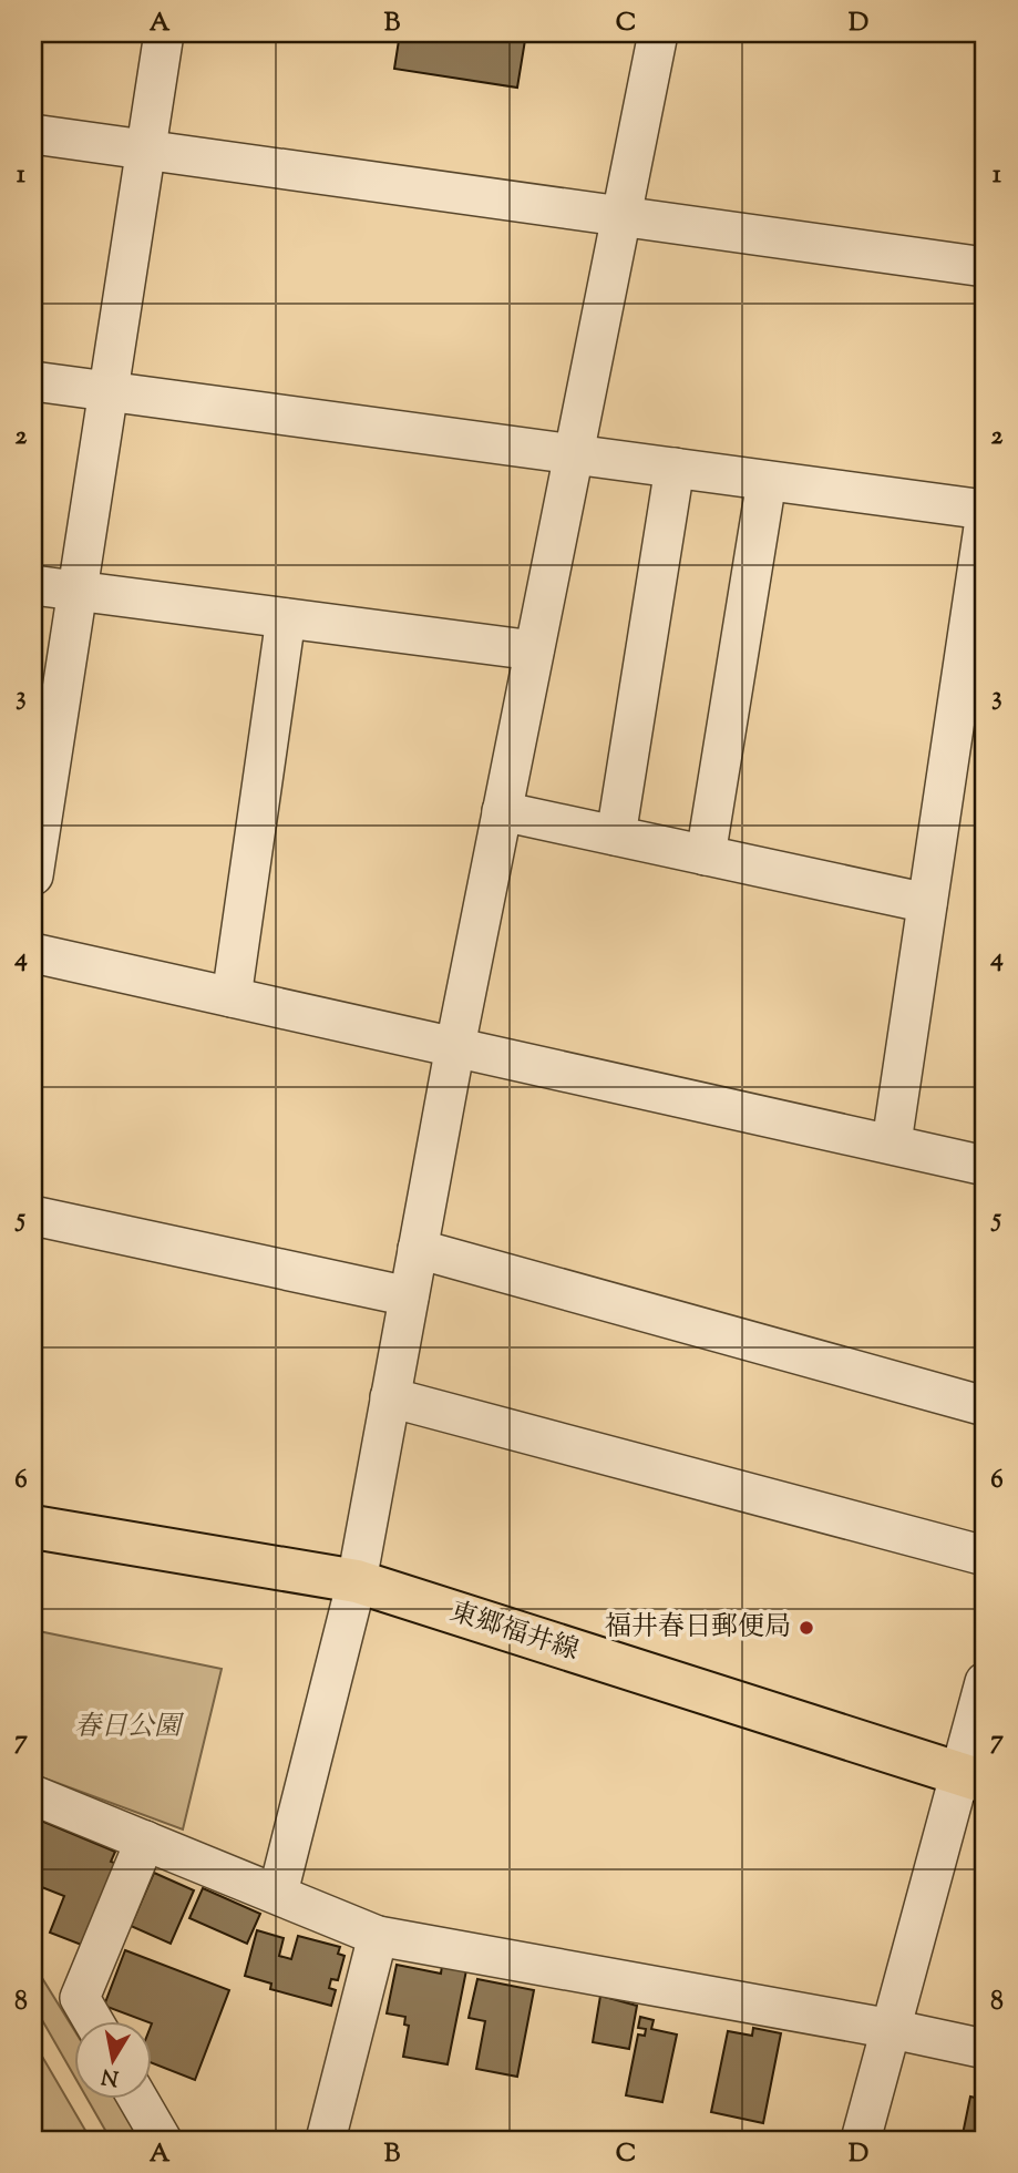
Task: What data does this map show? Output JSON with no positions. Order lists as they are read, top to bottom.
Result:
{
  "streets": {
    "main road": ["東郷福井線"]
  },
  "parks": ["春日公園"],
  "places": ["福井春日郵便局"],
  "north": "bottom",
  "grid": {
    "columns": [
      "A",
      "B",
      "C",
      "D"
    ],
    "rows": [
      "1",
      "2",
      "3",
      "4",
      "5",
      "6",
      "7",
      "8"
    ]
  }
}
